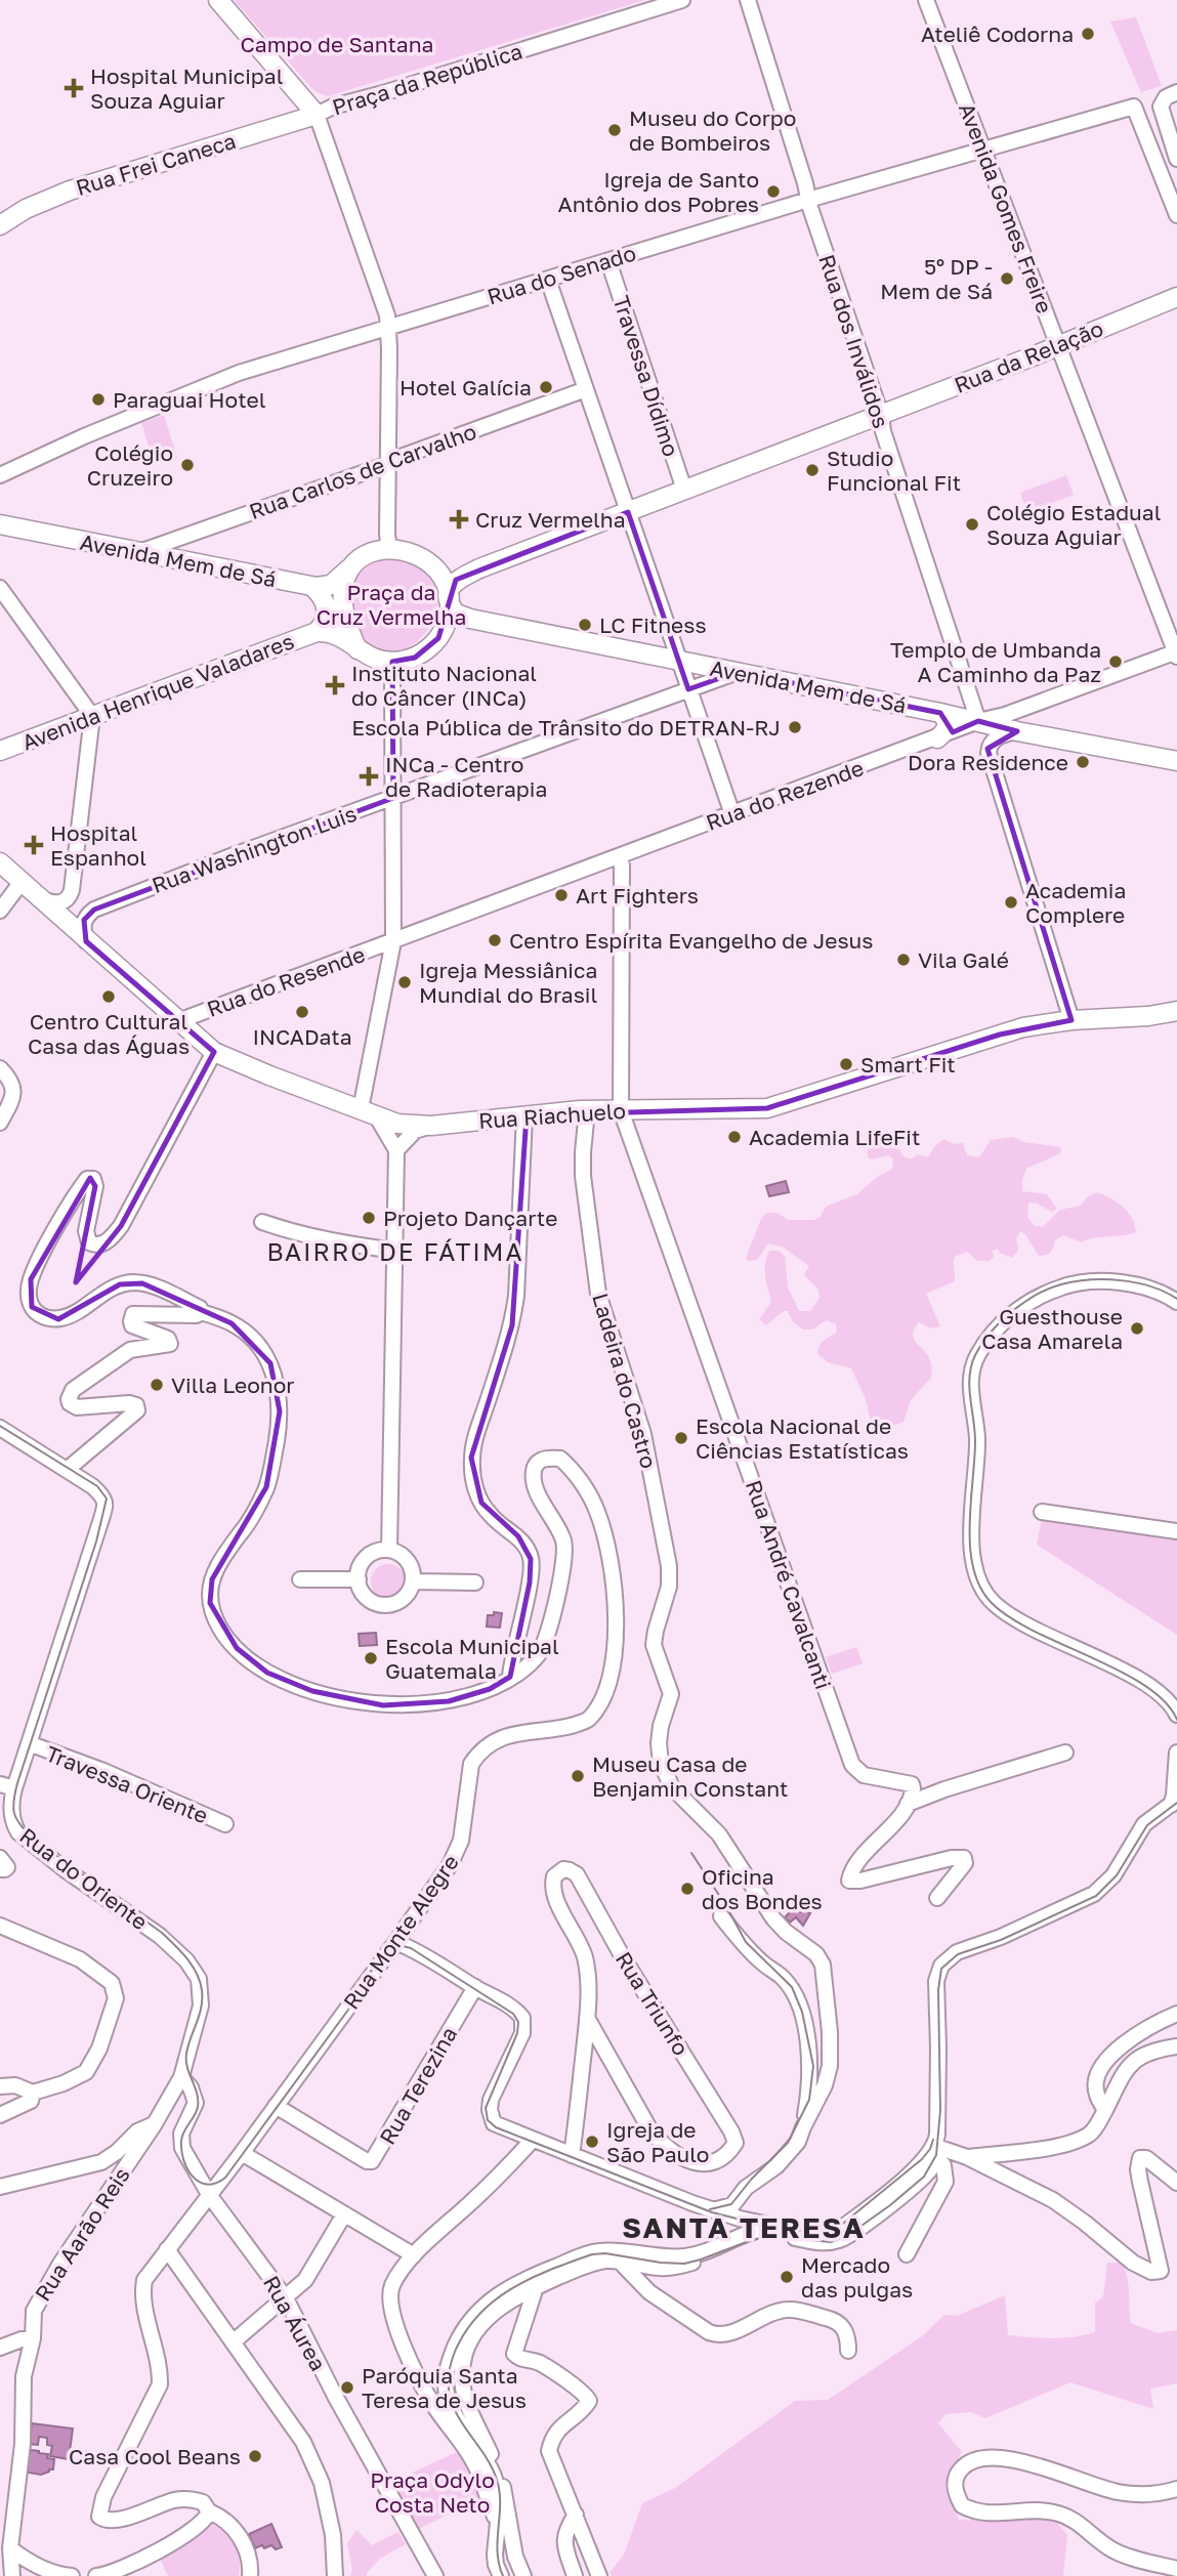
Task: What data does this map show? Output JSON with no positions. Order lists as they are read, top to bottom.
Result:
{
  "streets": {
    "main road": [
      "Praça da República",
      "Rua Frei Caneca",
      "Rua da Relação",
      "Avenida Mem de Sá",
      "Avenida Henrique Valadares",
      "Rua Riachuelo"
    ],
    "street": [
      "Avenida Gomes Freire",
      "Rua do Senado",
      "Rua dos Inválidos",
      "Travessa Dídimo",
      "Rua Carlos de Carvalho",
      "Rua do Rezende",
      "Rua Washington Luis",
      "Rua do Resende",
      "Ladeira do Castro",
      "Rua André Cavalcanti",
      "Travessa Oriente",
      "Rua do Oriente",
      "Rua Monte Alegre",
      "Rua Triunfo",
      "Rua Terezina",
      "Rua Aarão Reis",
      "Rua Áurea"
    ]
  },
  "crossings": [
    ["Praça da República", "Rua Frei Caneca"],
    ["Avenida Gomes Freire", "Rua do Senado"],
    ["Avenida Gomes Freire", "Rua da Relação"],
    ["Avenida Gomes Freire", "Rua do Rezende"],
    ["Rua do Senado", "Rua dos Inválidos"],
    ["Rua do Senado", "Travessa Dídimo"],
    ["Rua dos Inválidos", "Rua da Relação"],
    ["Rua dos Inválidos", "Avenida Mem de Sá"],
    ["Rua dos Inválidos", "Rua do Rezende"],
    ["Rua Carlos de Carvalho", "Avenida Mem de Sá"],
    ["Avenida Mem de Sá", "Rua do Rezende"],
    ["Avenida Mem de Sá", "Rua Washington Luis"],
    ["Rua do Rezende", "Rua do Resende"],
    ["Rua do Rezende", "Rua André Cavalcanti"],
    ["Rua do Resende", "Rua Riachuelo"],
    ["Rua Riachuelo", "Ladeira do Castro"],
    ["Rua Riachuelo", "Rua André Cavalcanti"],
    ["Travessa Oriente", "Rua do Oriente"],
    ["Rua do Oriente", "Rua Aarão Reis"],
    ["Rua do Oriente", "Rua Áurea"],
    ["Rua Monte Alegre", "Rua Terezina"],
    ["Rua Monte Alegre", "Rua Áurea"],
    ["Rua Aarão Reis", "Rua Áurea"]
  ],
  "districts": ["BAIRRO DE FÁTIMA", "SANTA TERESA"],
  "parks": ["Campo de Santana", "Praça da Cruz Vermelha", "Praça Odylo Costa Neto"],
  "places": {
    "other": [
      "Ateliê Codorna",
      "Museu do Corpo de Bombeiros",
      "Igreja de Santo Antônio dos Pobres",
      "5º DP - Mem de Sá",
      "Hotel Galícia",
      "Paraguai Hotel",
      "Colégio Cruzeiro",
      "Studio Funcional Fit",
      "Colégio Estadual Souza Aguiar",
      "LC Fitness",
      "Templo de Umbanda A Caminho da Paz",
      "Escola Pública de Trânsito do DETRAN-RJ",
      "Dora Residence",
      "Art Fighters",
      "Academia Complere",
      "Centro Espírita Evangelho de Jesus",
      "Vila Galé",
      "Igreja Messiânica Mundial do Brasil",
      "Centro Cultural Casa das Águas",
      "INCAData",
      "Smart Fit",
      "Academia LifeFit",
      "Projeto Dançarte",
      "Guesthouse Casa Amarela",
      "Villa Leonor",
      "Escola Nacional de Ciências Estatísticas",
      "Escola Municipal Guatemala",
      "Museu Casa de Benjamin Constant",
      "Oficina dos Bondes",
      "Igreja de São Paulo",
      "Mercado das pulgas",
      "Paróquia Santa Teresa de Jesus",
      "Casa Cool Beans"
    ],
    "health": [
      "Hospital Municipal Souza Aguiar",
      "Cruz Vermelha",
      "Instituto Nacional do Câncer (INCa)",
      "INCa - Centro de Radioterapia",
      "Hospital Espanhol"
    ]
  }
}
